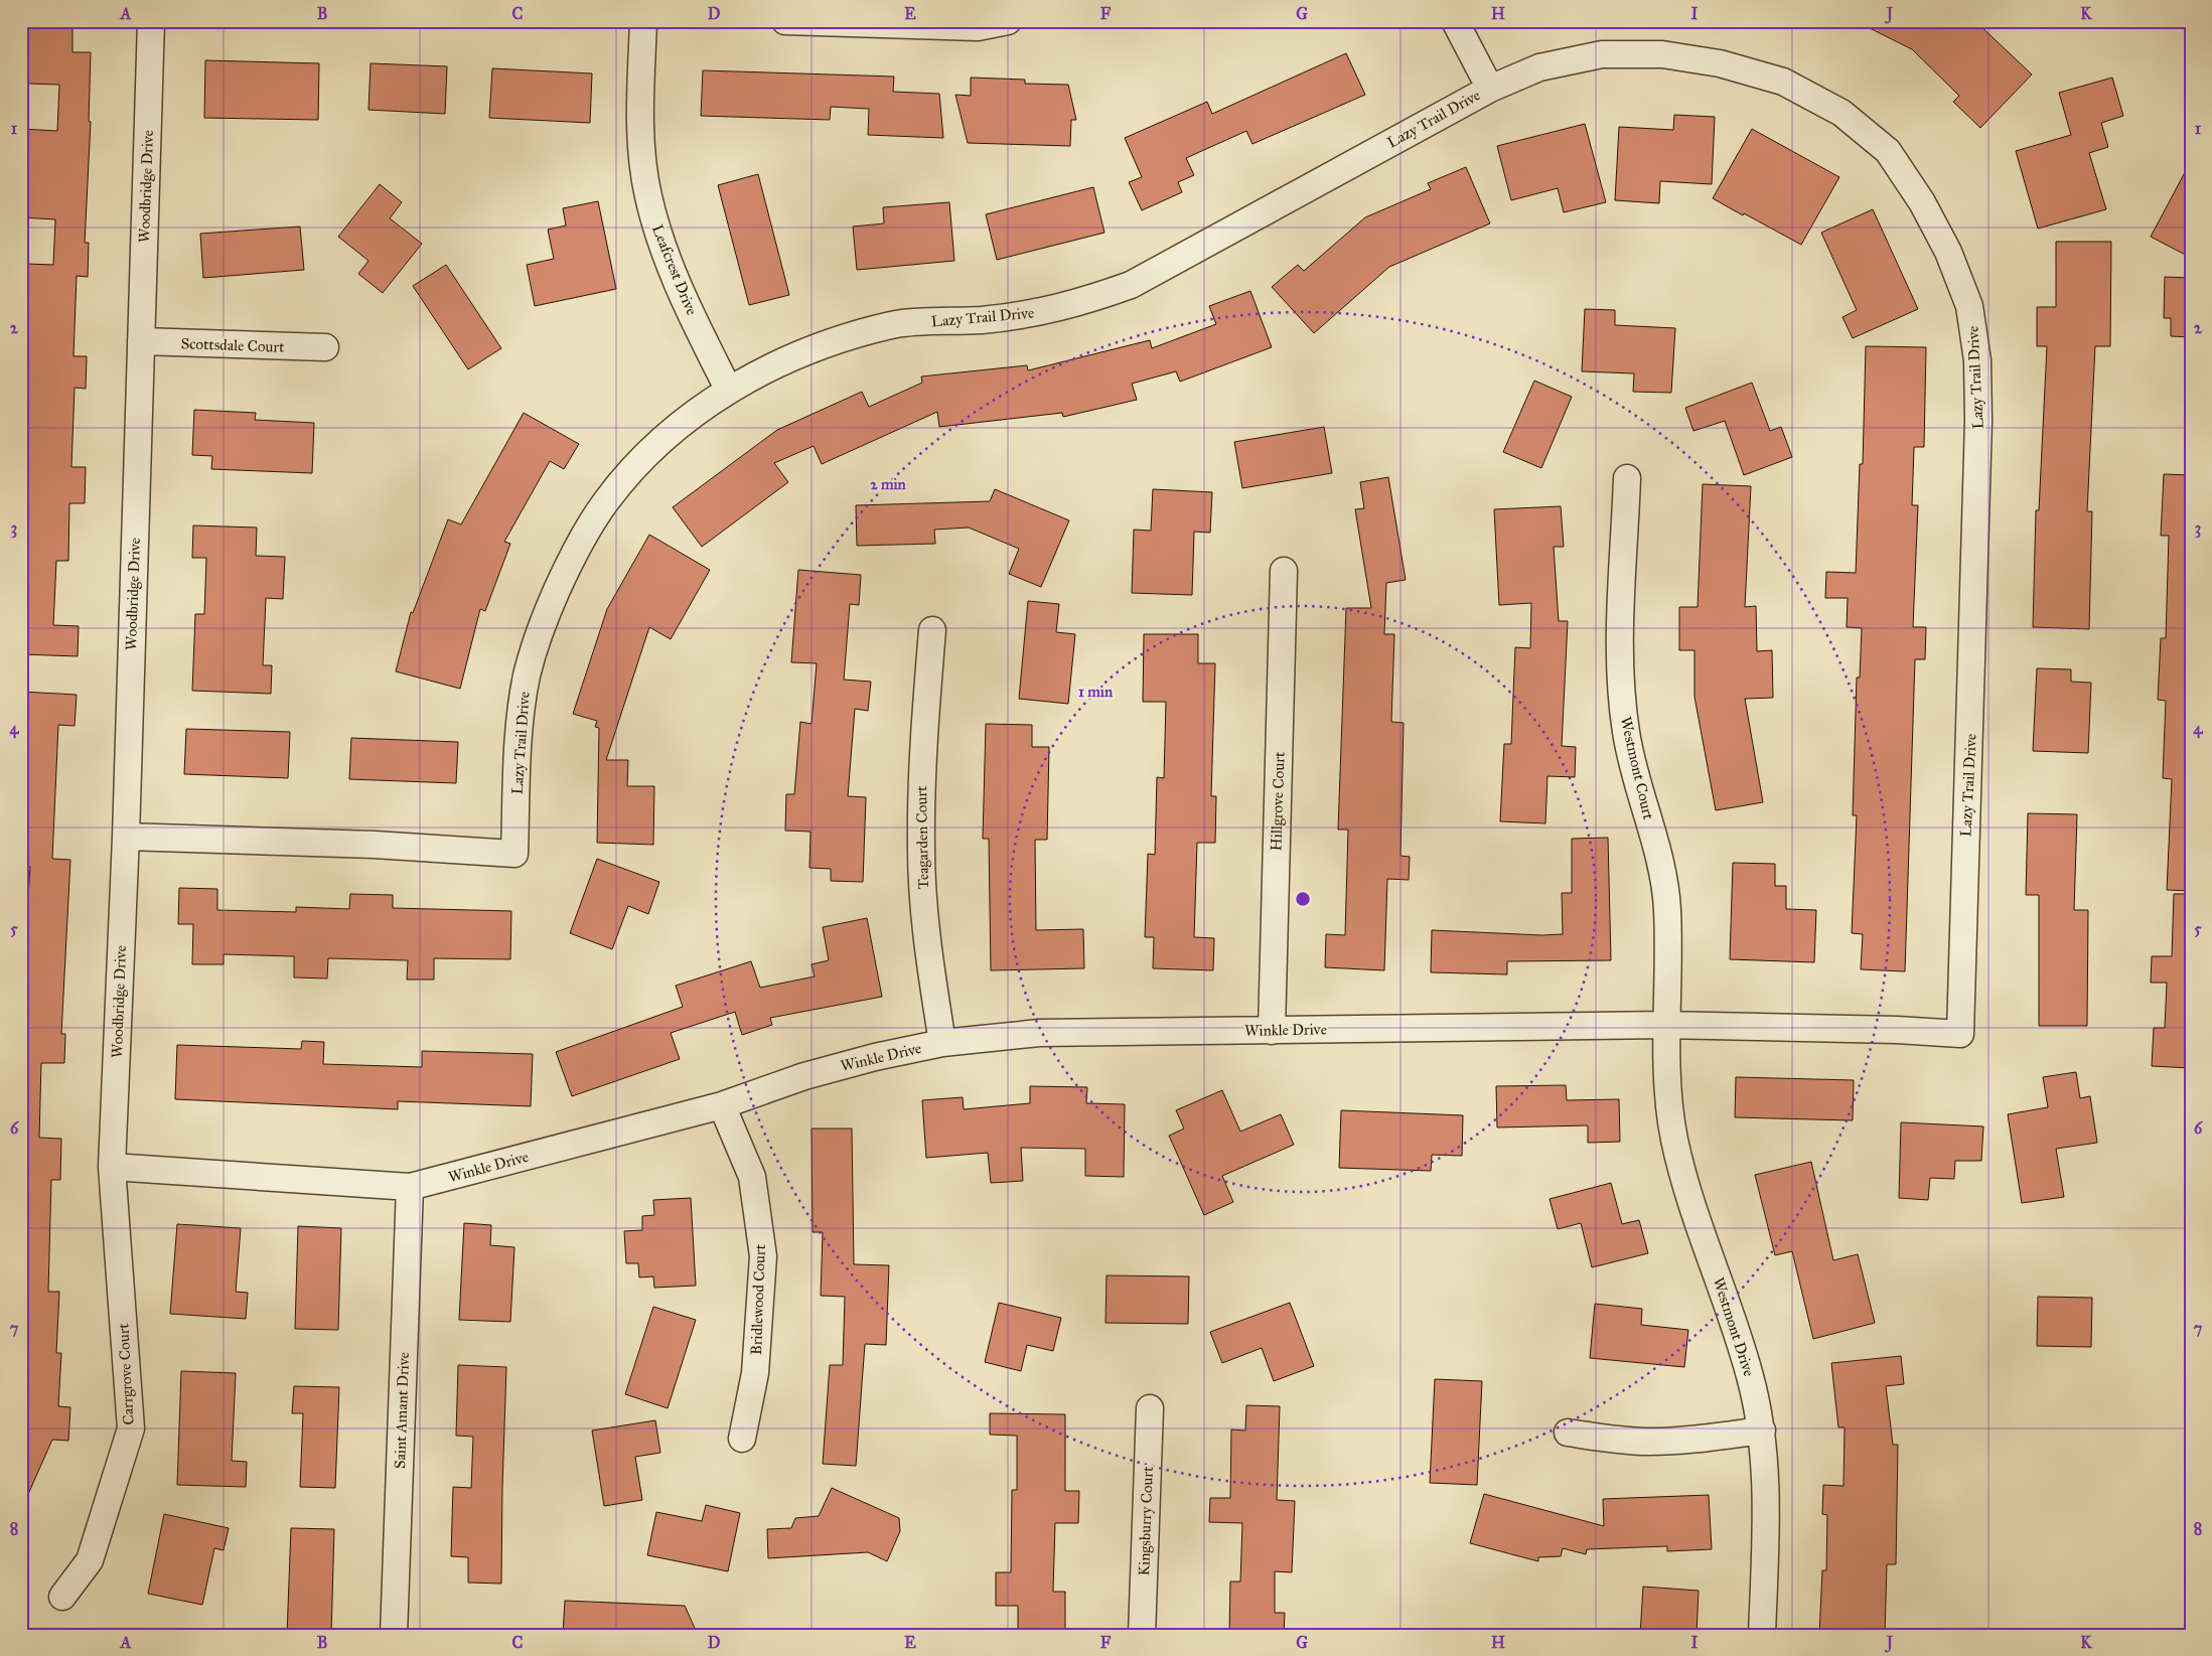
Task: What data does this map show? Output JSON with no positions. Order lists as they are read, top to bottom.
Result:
{
  "streets": {
    "street": [
      "Lazy Trail Drive",
      "Woodbridge Drive",
      "Leafcrest Drive",
      "Scottsdale Court",
      "Westmont Court",
      "Hillgrove Court",
      "Teagarden Court",
      "Winkle Drive",
      "Bridlewood Court",
      "Westmont Drive",
      "Carrgrove Court",
      "Saint Amant Drive",
      "Kingsburry Court"
    ]
  },
  "crossings": [
    ["Lazy Trail Drive", "Woodbridge Drive"],
    ["Lazy Trail Drive", "Leafcrest Drive"],
    ["Lazy Trail Drive", "Westmont Court"],
    ["Lazy Trail Drive", "Winkle Drive"],
    ["Lazy Trail Drive", "Westmont Drive"],
    ["Woodbridge Drive", "Scottsdale Court"],
    ["Woodbridge Drive", "Winkle Drive"],
    ["Woodbridge Drive", "Carrgrove Court"],
    ["Westmont Court", "Winkle Drive"],
    ["Westmont Court", "Westmont Drive"],
    ["Hillgrove Court", "Winkle Drive"],
    ["Teagarden Court", "Winkle Drive"],
    ["Winkle Drive", "Bridlewood Court"],
    ["Winkle Drive", "Westmont Drive"],
    ["Winkle Drive", "Carrgrove Court"],
    ["Winkle Drive", "Saint Amant Drive"]
  ],
  "grid": {
    "columns": [
      "A",
      "B",
      "C",
      "D",
      "E",
      "F",
      "G",
      "H",
      "I",
      "J",
      "K"
    ],
    "rows": [
      "1",
      "2",
      "3",
      "4",
      "5",
      "6",
      "7",
      "8"
    ]
  },
  "rings": ["2 min", "1 min"]
}
